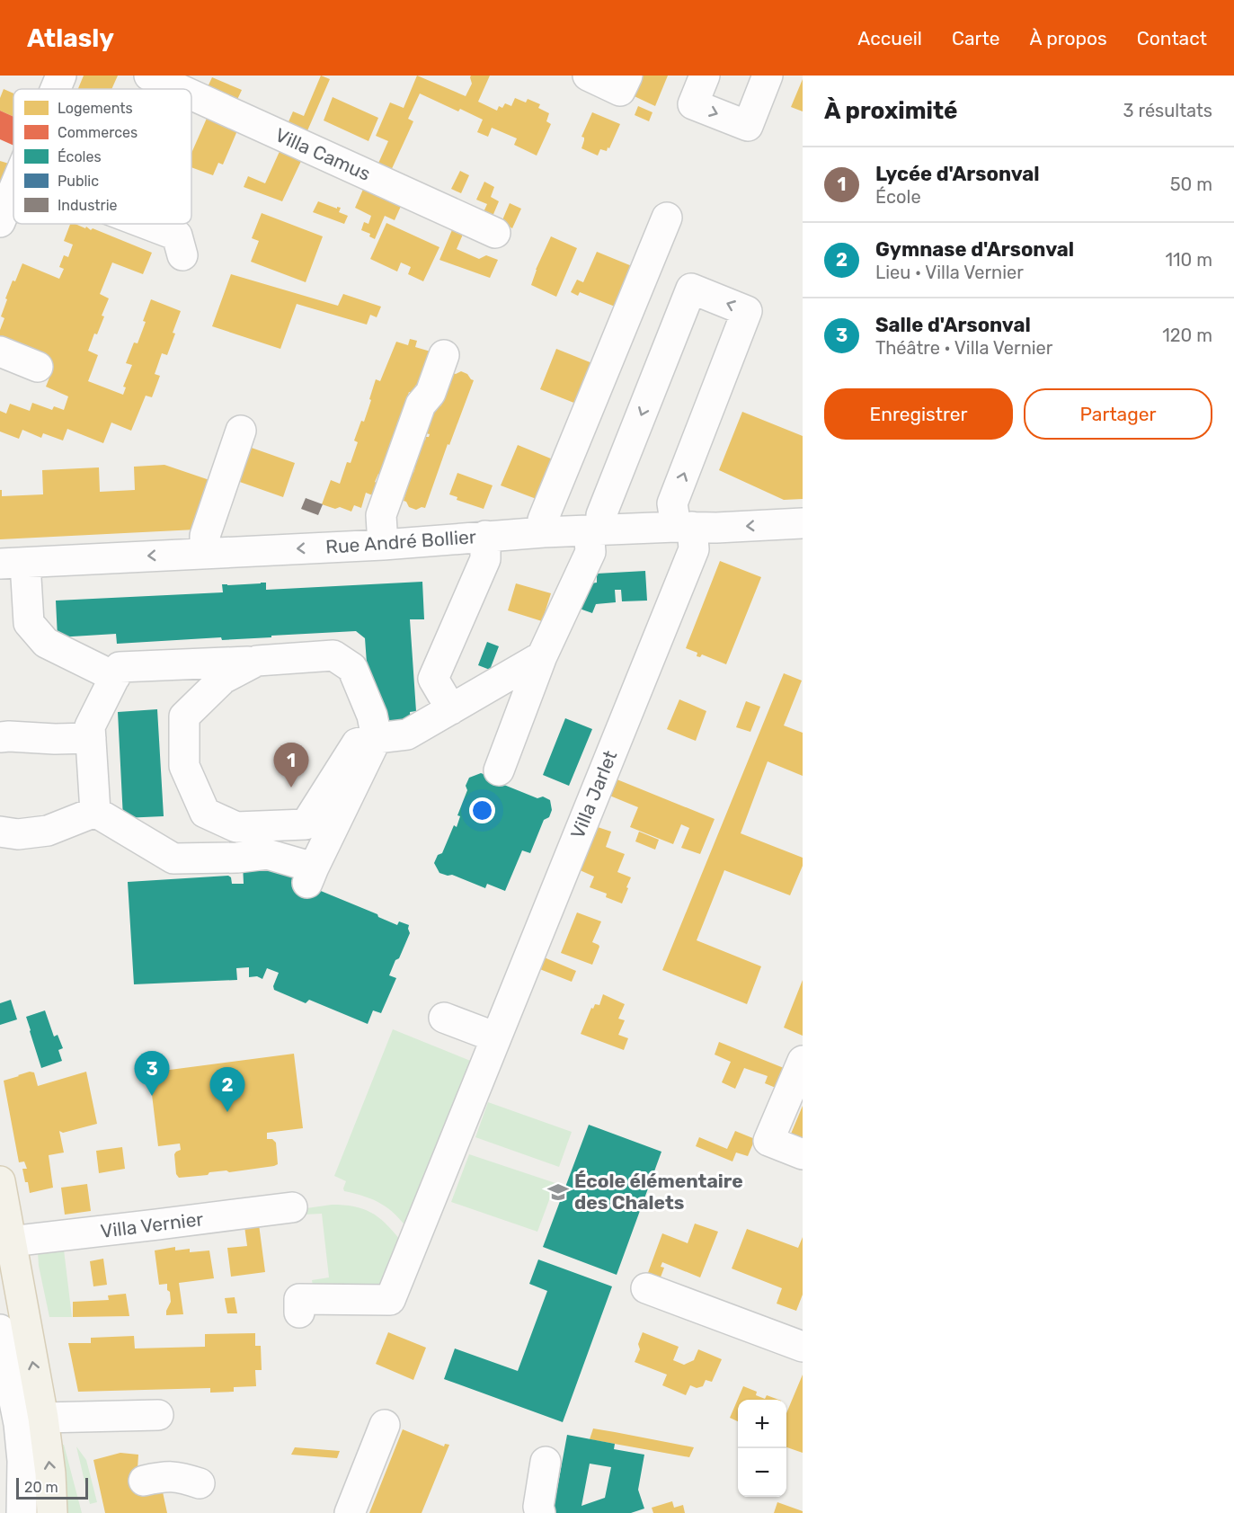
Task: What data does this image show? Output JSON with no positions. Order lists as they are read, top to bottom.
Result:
{
  "streets": {
    "street": [
      "Villa Camus",
      "Rue André Bollier",
      "Villa Jarlet",
      "Villa Vernier"
    ]
  },
  "crossings": [
    ["Rue André Bollier", "Villa Jarlet"]
  ],
  "places": {
    "school or university": ["École élémentaire des Chalets"]
  },
  "legend": [
    "Logements",
    "Commerces",
    "Écoles",
    "Public",
    "Industrie"
  ],
  "scale_bar": "20 m",
  "page": {
    "header": "Atlasly",
    "nav": [
      "Accueil",
      "Carte",
      "À propos",
      "Contact"
    ],
    "heading": ["À proximité", "3 résultats"],
    "list": [
      {
        "mark": "1",
        "name": "Lycée d'Arsonval",
        "note": "École",
        "value": "50 m"
      },
      {
        "mark": "2",
        "name": "Gymnase d'Arsonval",
        "note": "Lieu · Villa Vernier",
        "value": "110 m"
      },
      {
        "mark": "3",
        "name": "Salle d'Arsonval",
        "note": "Théâtre · Villa Vernier",
        "value": "120 m"
      }
    ],
    "buttons": ["Enregistrer", "Partager"],
    "pins": ["1", "3", "2"],
    "map_buttons": ["+", "−"],
    "scale": "20 m"
  }
}
